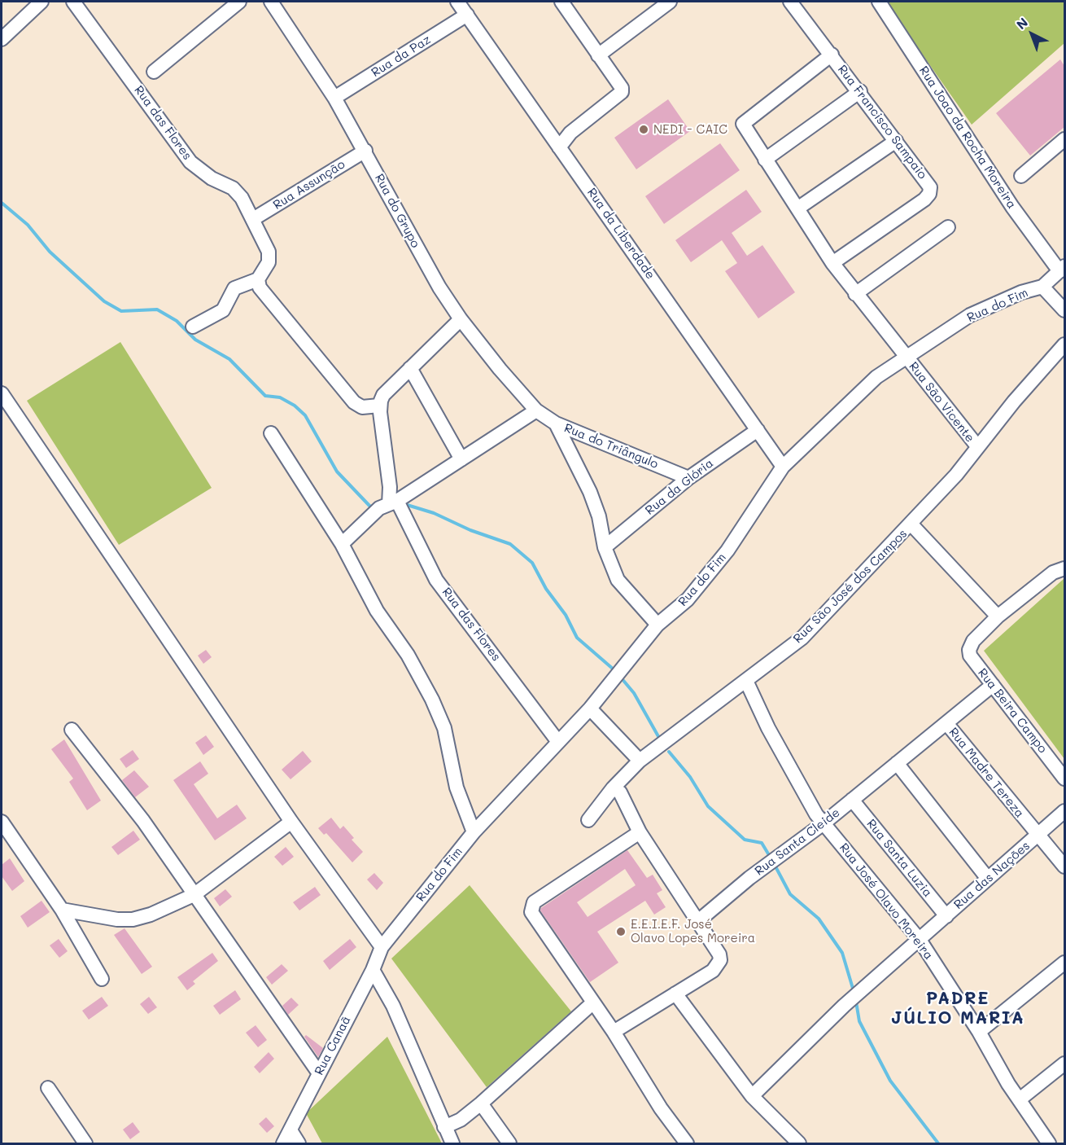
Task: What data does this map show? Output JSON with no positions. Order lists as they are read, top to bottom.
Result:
{
  "streets": {
    "street": [
      "Rua da Paz",
      "Rua Francisco Sampaio",
      "Rua das Flores",
      "Rua Joao da Rocha Moreira",
      "Rua Assunção",
      "Rua do Grupo",
      "Rua da Liberdade",
      "Rua do Fim",
      "Rua São Vicente",
      "Rua do Triângulo",
      "Rua da Glória",
      "Rua São José dos Campos",
      "Rua Beira Campo",
      "Rua Madre Tereza",
      "Rua Santa Cleide",
      "Rua Santa Luzia",
      "Rua das Nações",
      "Rua José Olavo Moreira",
      "Rua Canaã"
    ]
  },
  "crossings": [
    ["Rua da Paz", "Rua do Grupo"],
    ["Rua da Paz", "Rua da Liberdade"],
    ["Rua das Flores", "Rua Assunção"],
    ["Rua das Flores", "Rua do Fim"],
    ["Rua Assunção", "Rua do Grupo"],
    ["Rua do Grupo", "Rua do Triângulo"],
    ["Rua da Liberdade", "Rua do Fim"],
    ["Rua da Liberdade", "Rua da Glória"],
    ["Rua do Fim", "Rua São Vicente"],
    ["Rua do Fim", "Rua Canaã"],
    ["Rua São Vicente", "Rua São José dos Campos"],
    ["Rua do Triângulo", "Rua da Glória"],
    ["Rua São José dos Campos", "Rua José Olavo Moreira"],
    ["Rua Beira Campo", "Rua Santa Cleide"],
    ["Rua Madre Tereza", "Rua Santa Cleide"],
    ["Rua Madre Tereza", "Rua das Nações"],
    ["Rua Santa Cleide", "Rua Santa Luzia"],
    ["Rua Santa Cleide", "Rua José Olavo Moreira"],
    ["Rua Santa Luzia", "Rua das Nações"],
    ["Rua das Nações", "Rua José Olavo Moreira"]
  ],
  "districts": ["PADRE JÚLIO MARIA"],
  "places": ["NEDI - CAIC", "E.E.I.E.F. José Olavo Lopes Moreira"],
  "north": "top left"
}
